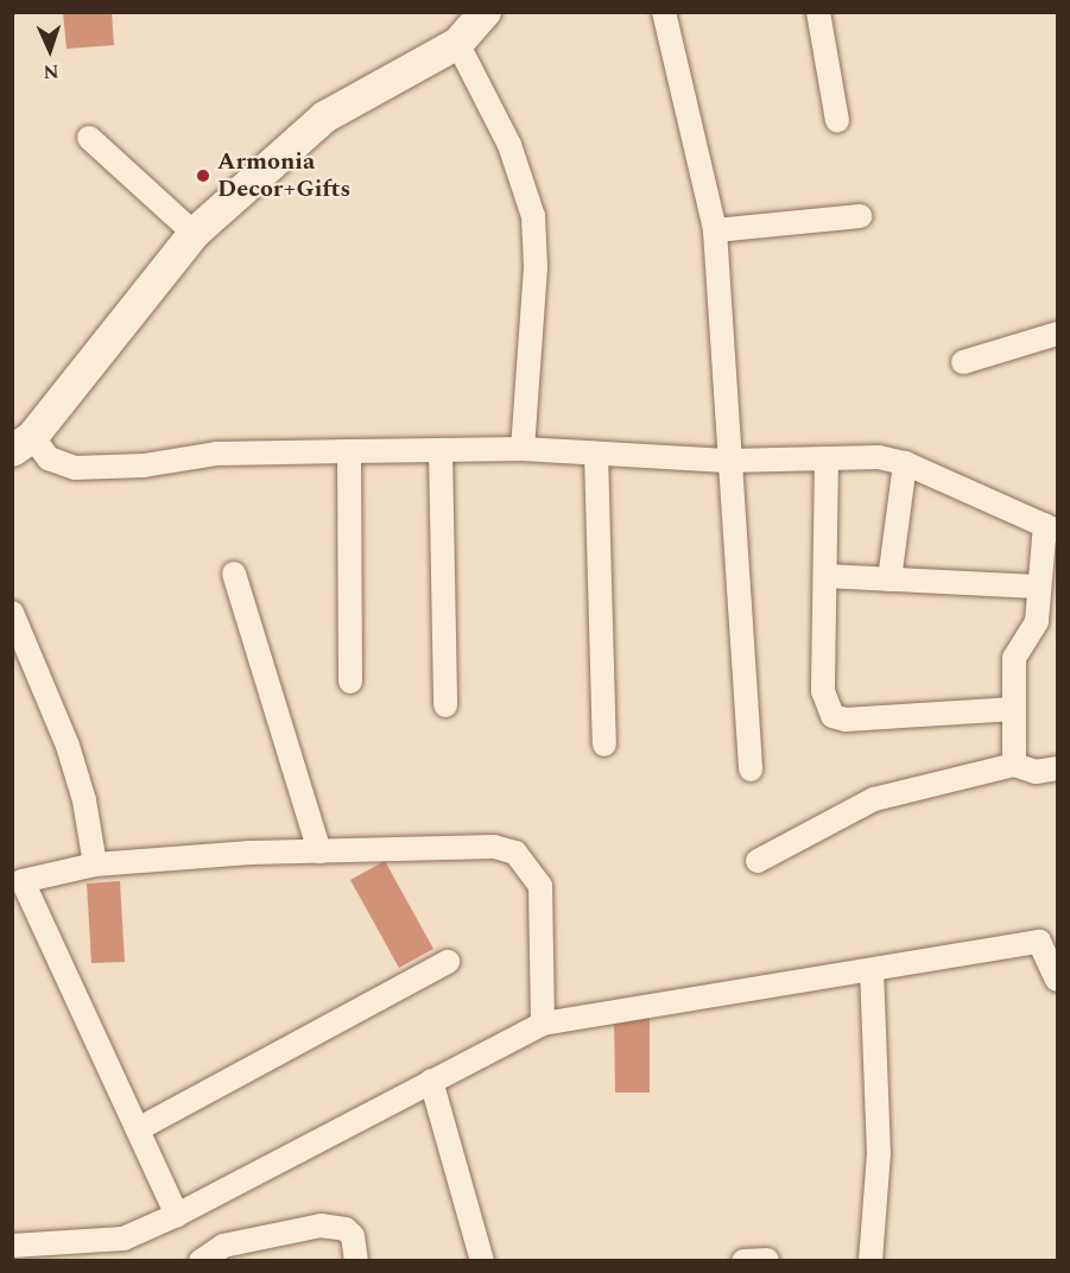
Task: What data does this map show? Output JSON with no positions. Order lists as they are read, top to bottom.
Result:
{
  "places": ["Armonia Decor+Gifts"],
  "north": "bottom"
}
